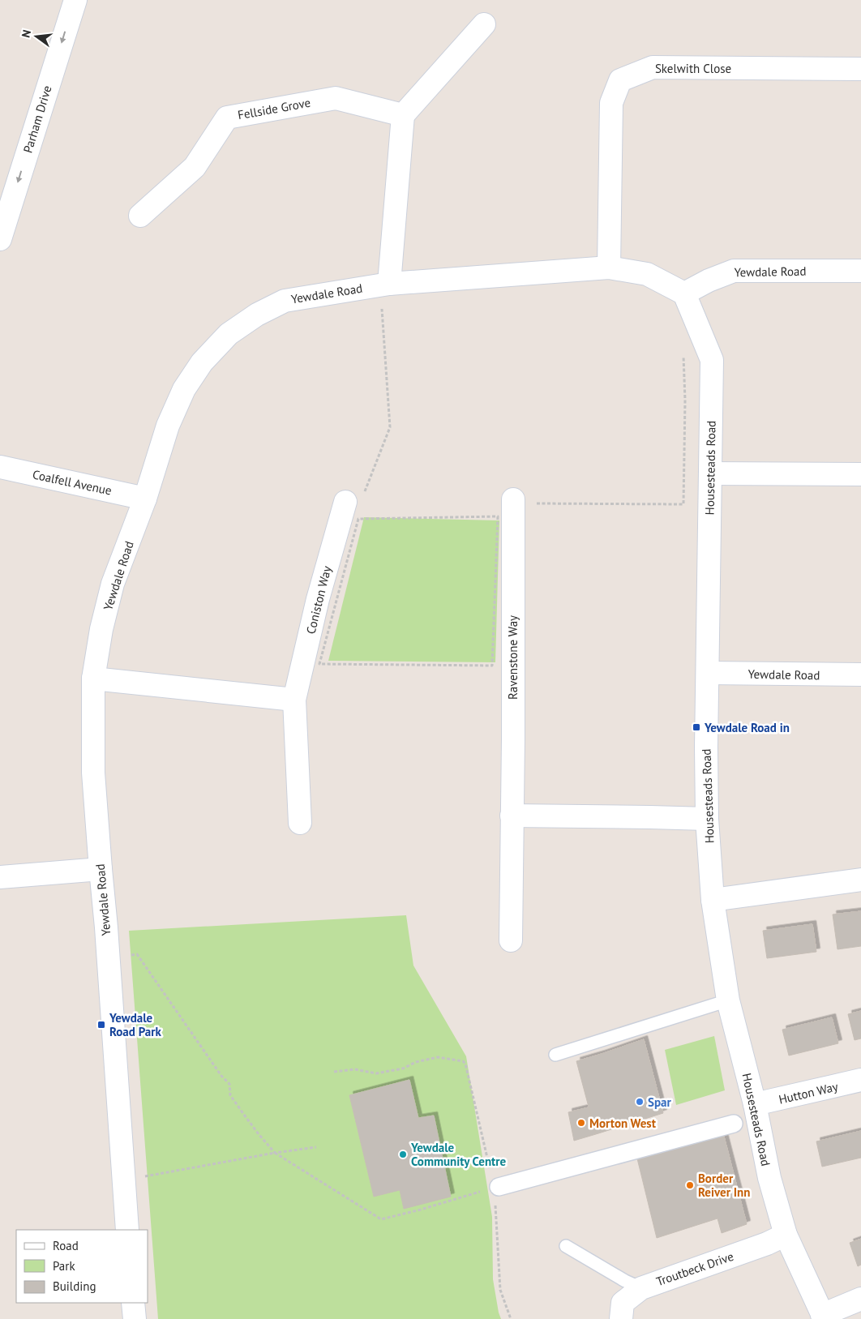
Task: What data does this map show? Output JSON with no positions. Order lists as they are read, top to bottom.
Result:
{
  "streets": {
    "street": [
      "Skelwith Close",
      "Fellside Grove",
      "Parham Drive",
      "Yewdale Road",
      "Housesteads Road",
      "Coalfell Avenue",
      "Coniston Way",
      "Ravenstone Way",
      "Hutton Way",
      "Troutbeck Drive"
    ]
  },
  "crossings": [
    ["Skelwith Close", "Yewdale Road"],
    ["Yewdale Road", "Housesteads Road"],
    ["Yewdale Road", "Coalfell Avenue"],
    ["Housesteads Road", "Hutton Way"],
    ["Housesteads Road", "Troutbeck Drive"]
  ],
  "one_way": ["Parham Drive"],
  "places": {
    "transit": ["Yewdale Road in", "Yewdale Road Park"],
    "other": [
      "Spar",
      "Morton West",
      "Yewdale Community Centre",
      "Border Reiver Inn"
    ]
  },
  "legend": ["Road", "Park", "Building"],
  "north": "left"
}
